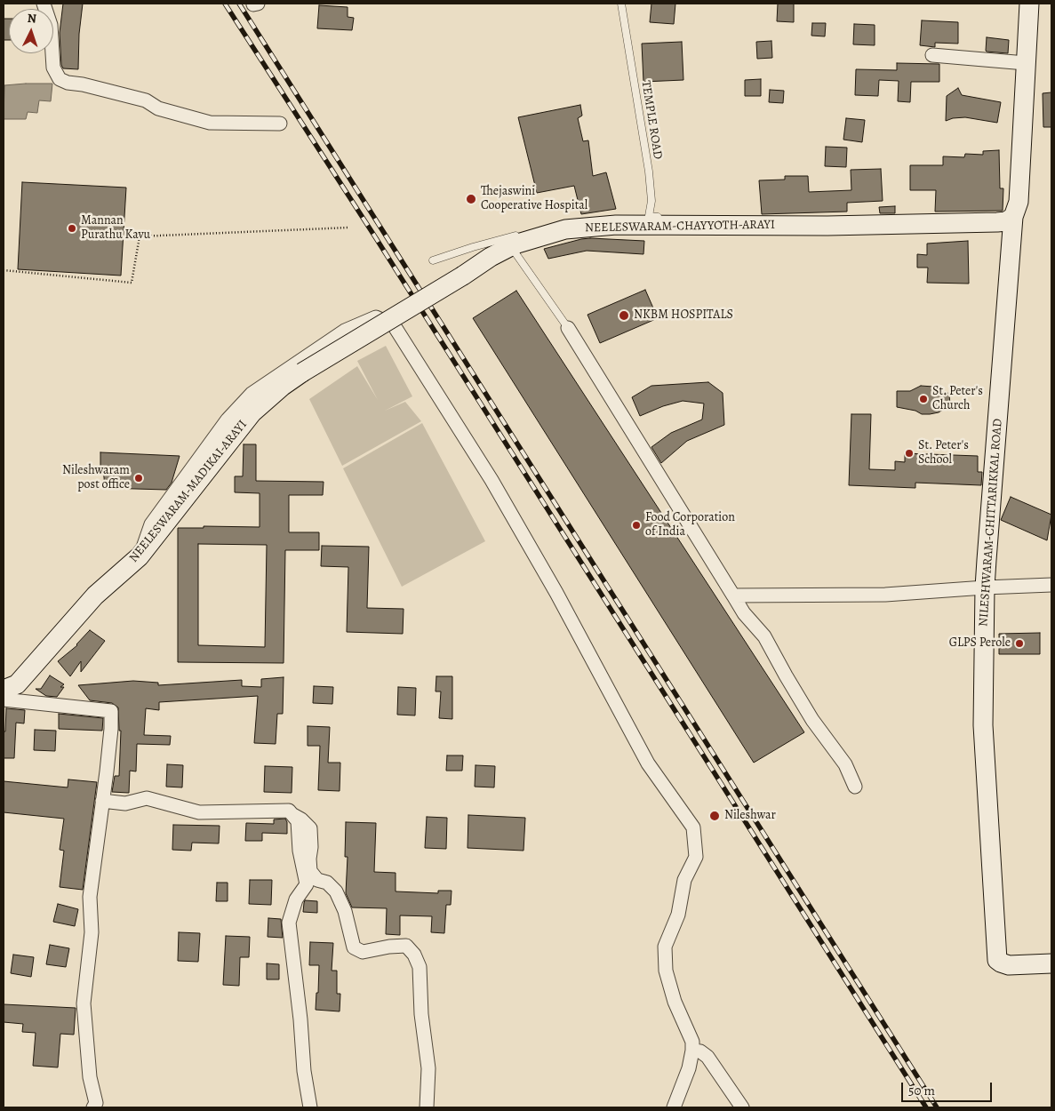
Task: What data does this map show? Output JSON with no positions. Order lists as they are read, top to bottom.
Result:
{
  "streets": {
    "main road": ["NEELESWARAM-CHAYYOTH-ARAYI", "NEELESWARAM-MADIKAI-ARAYI", "NILESHWARAM-CHITTARIKKAL ROAD"],
    "lane": ["TEMPLE ROAD"]
  },
  "crossings": [
    ["NEELESWARAM-CHAYYOTH-ARAYI", "NEELESWARAM-MADIKAI-ARAYI"],
    ["NEELESWARAM-CHAYYOTH-ARAYI", "NILESHWARAM-CHITTARIKKAL ROAD"]
  ],
  "places": [
    "Thejaswini Cooperative Hospital",
    "Mannan Purathu Kavu",
    "NKBM HOSPITALS",
    "St. Peter's Church",
    "St. Peter's School",
    "Nileshwaram post office",
    "Food Corporation of India",
    "GLPS Perole",
    "Nileshwar"
  ],
  "scale_bar": "50 m",
  "north": "top"
}
